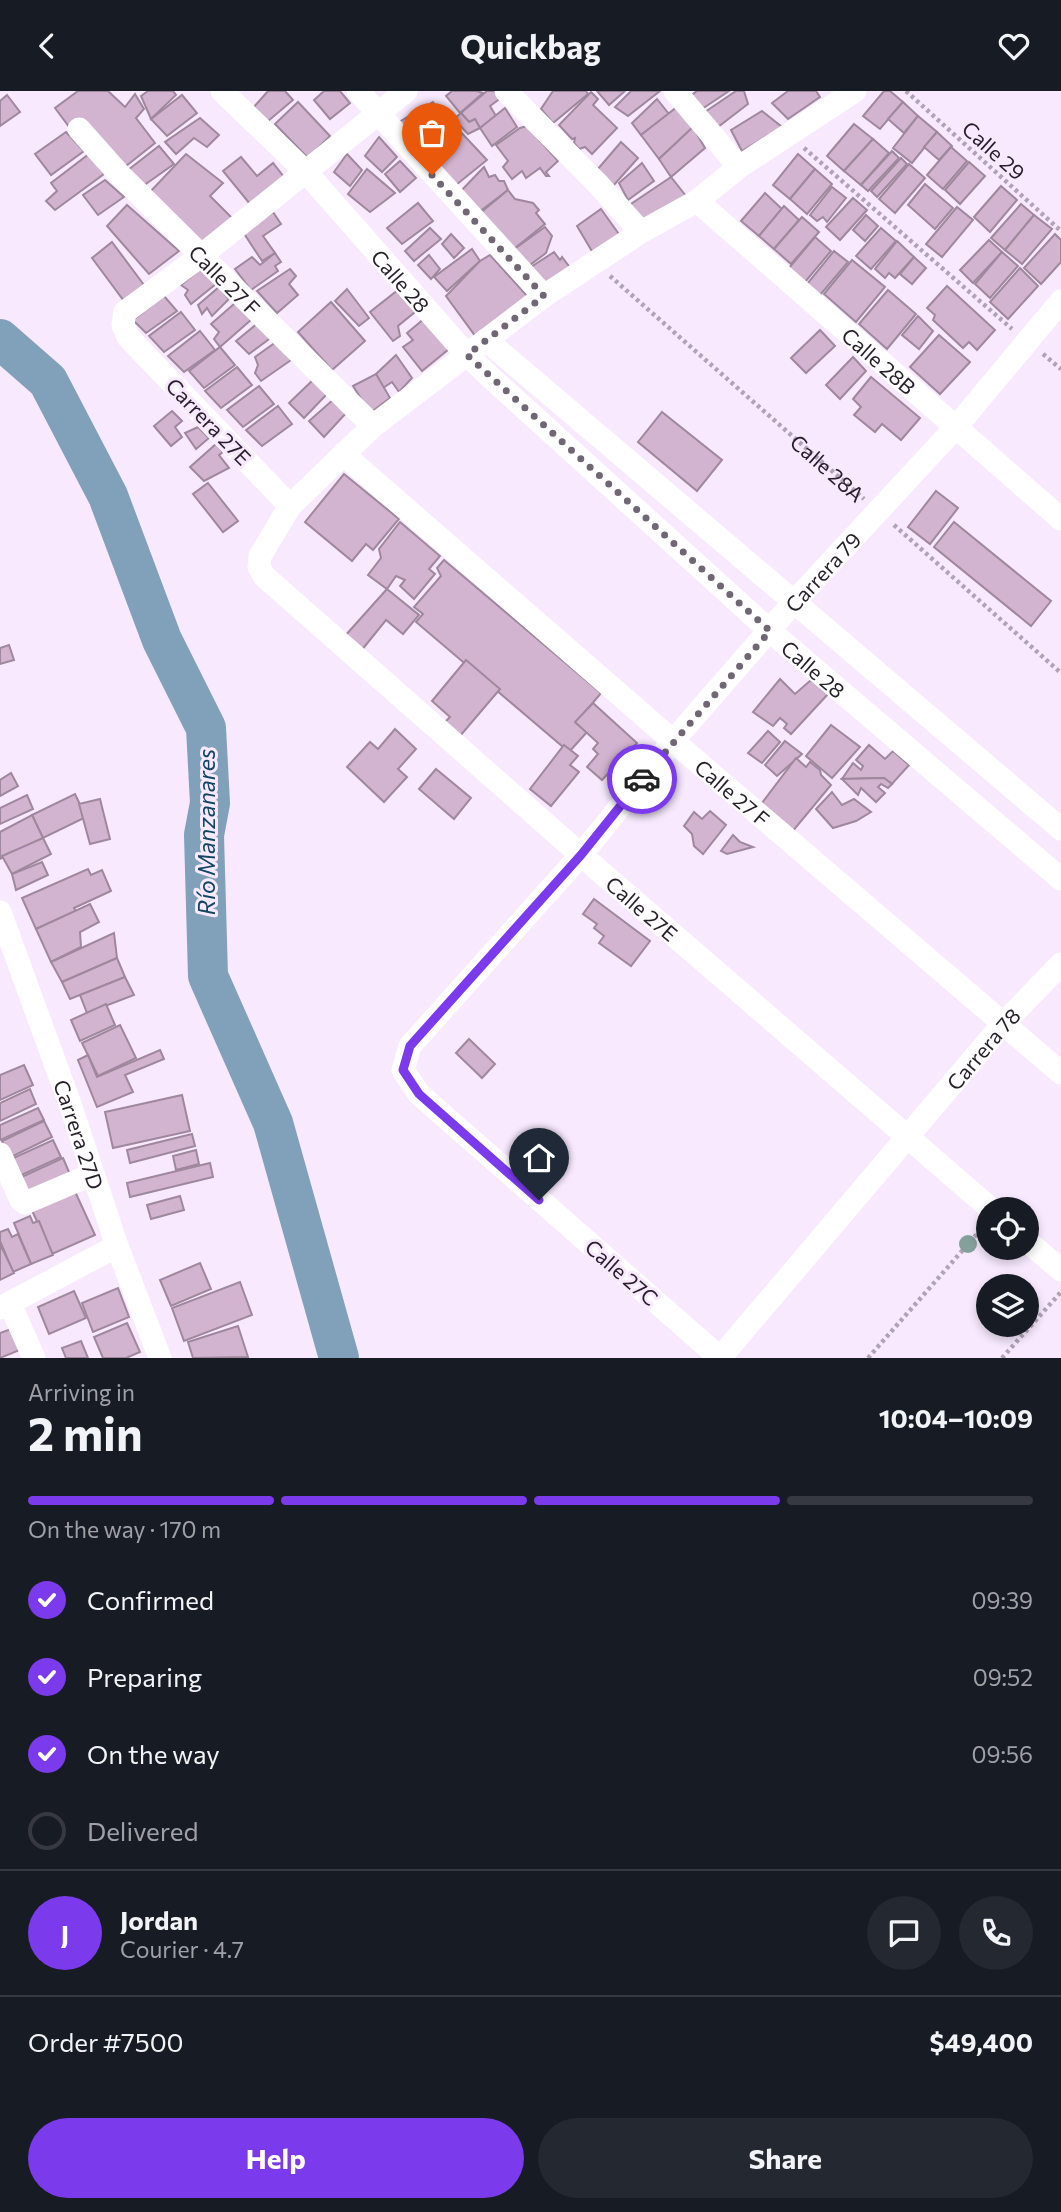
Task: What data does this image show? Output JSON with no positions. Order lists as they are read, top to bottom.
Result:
{
  "streets": {
    "street": [
      "Calle 27 F",
      "Calle 28",
      "Calle 28B",
      "Carrera 27E",
      "Carrera 79",
      "Calle 27E",
      "Carrera 78",
      "Carrera 27D",
      "Calle 27C"
    ],
    "path": ["Calle 29", "Calle 28A"]
  },
  "crossings": [
    ["Calle 27 F", "Carrera 27E"],
    ["Calle 27 F", "Carrera 79"],
    ["Calle 27 F", "Carrera 78"],
    ["Calle 28", "Carrera 79"],
    ["Calle 28B", "Carrera 79"],
    ["Carrera 27E", "Calle 27E"],
    ["Calle 28A", "Carrera 79"],
    ["Carrera 79", "Calle 27E"],
    ["Carrera 79", "Calle 27C"],
    ["Calle 27E", "Carrera 78"],
    ["Carrera 78", "Calle 27C"]
  ],
  "water": ["Río Manzanares"],
  "page": {
    "header": "Quickbag",
    "heading": ["2 min", "Arriving in", "10:04–10:09"],
    "panel": [
      "Jordan",
      "Courier · 4.7",
      "Order #7500",
      "$49,400"
    ],
    "bar": "On the way · 170 m",
    "list": [
      ["Confirmed", "09:39"],
      ["Preparing", "09:52"],
      ["On the way", "09:56"],
      "Delivered"
    ],
    "round": "J",
    "buttons": ["Help", "Share"]
  }
}
